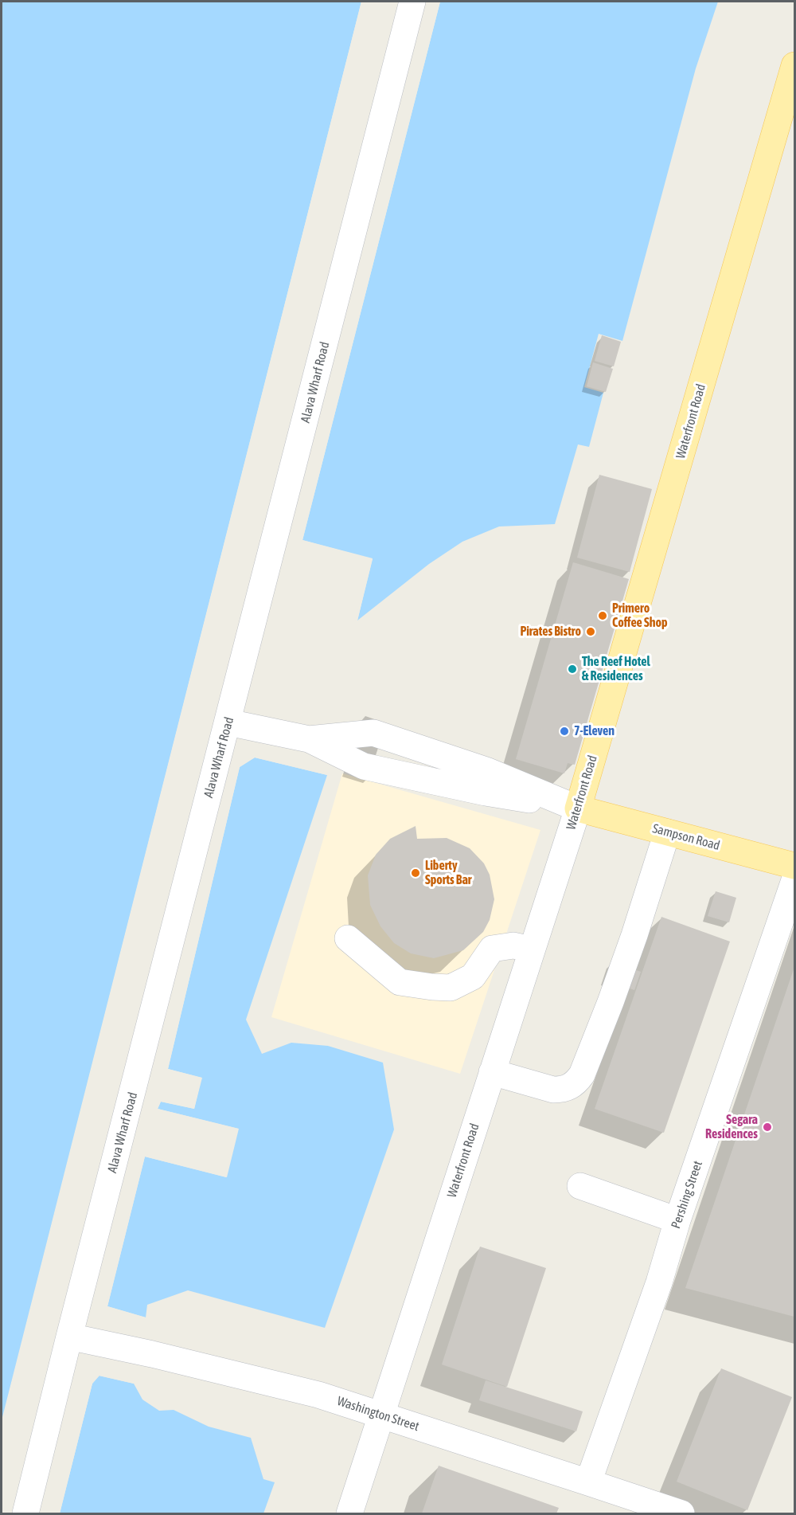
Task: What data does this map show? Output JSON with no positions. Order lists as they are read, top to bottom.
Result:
{
  "streets": {
    "main road": ["Waterfront Road", "Sampson Road"],
    "street": ["Alava Wharf Road", "Pershing Street", "Washington Street"]
  },
  "crossings": [
    ["Alava Wharf Road", "Washington Street"],
    ["Waterfront Road", "Sampson Road"],
    ["Waterfront Road", "Washington Street"],
    ["Pershing Street", "Washington Street"]
  ],
  "places": [
    "Primero Coffee Shop",
    "Pirates Bistro",
    "The Reef Hotel & Residences",
    "7-Eleven",
    "Liberty Sports Bar",
    "Segara Residences"
  ]
}
